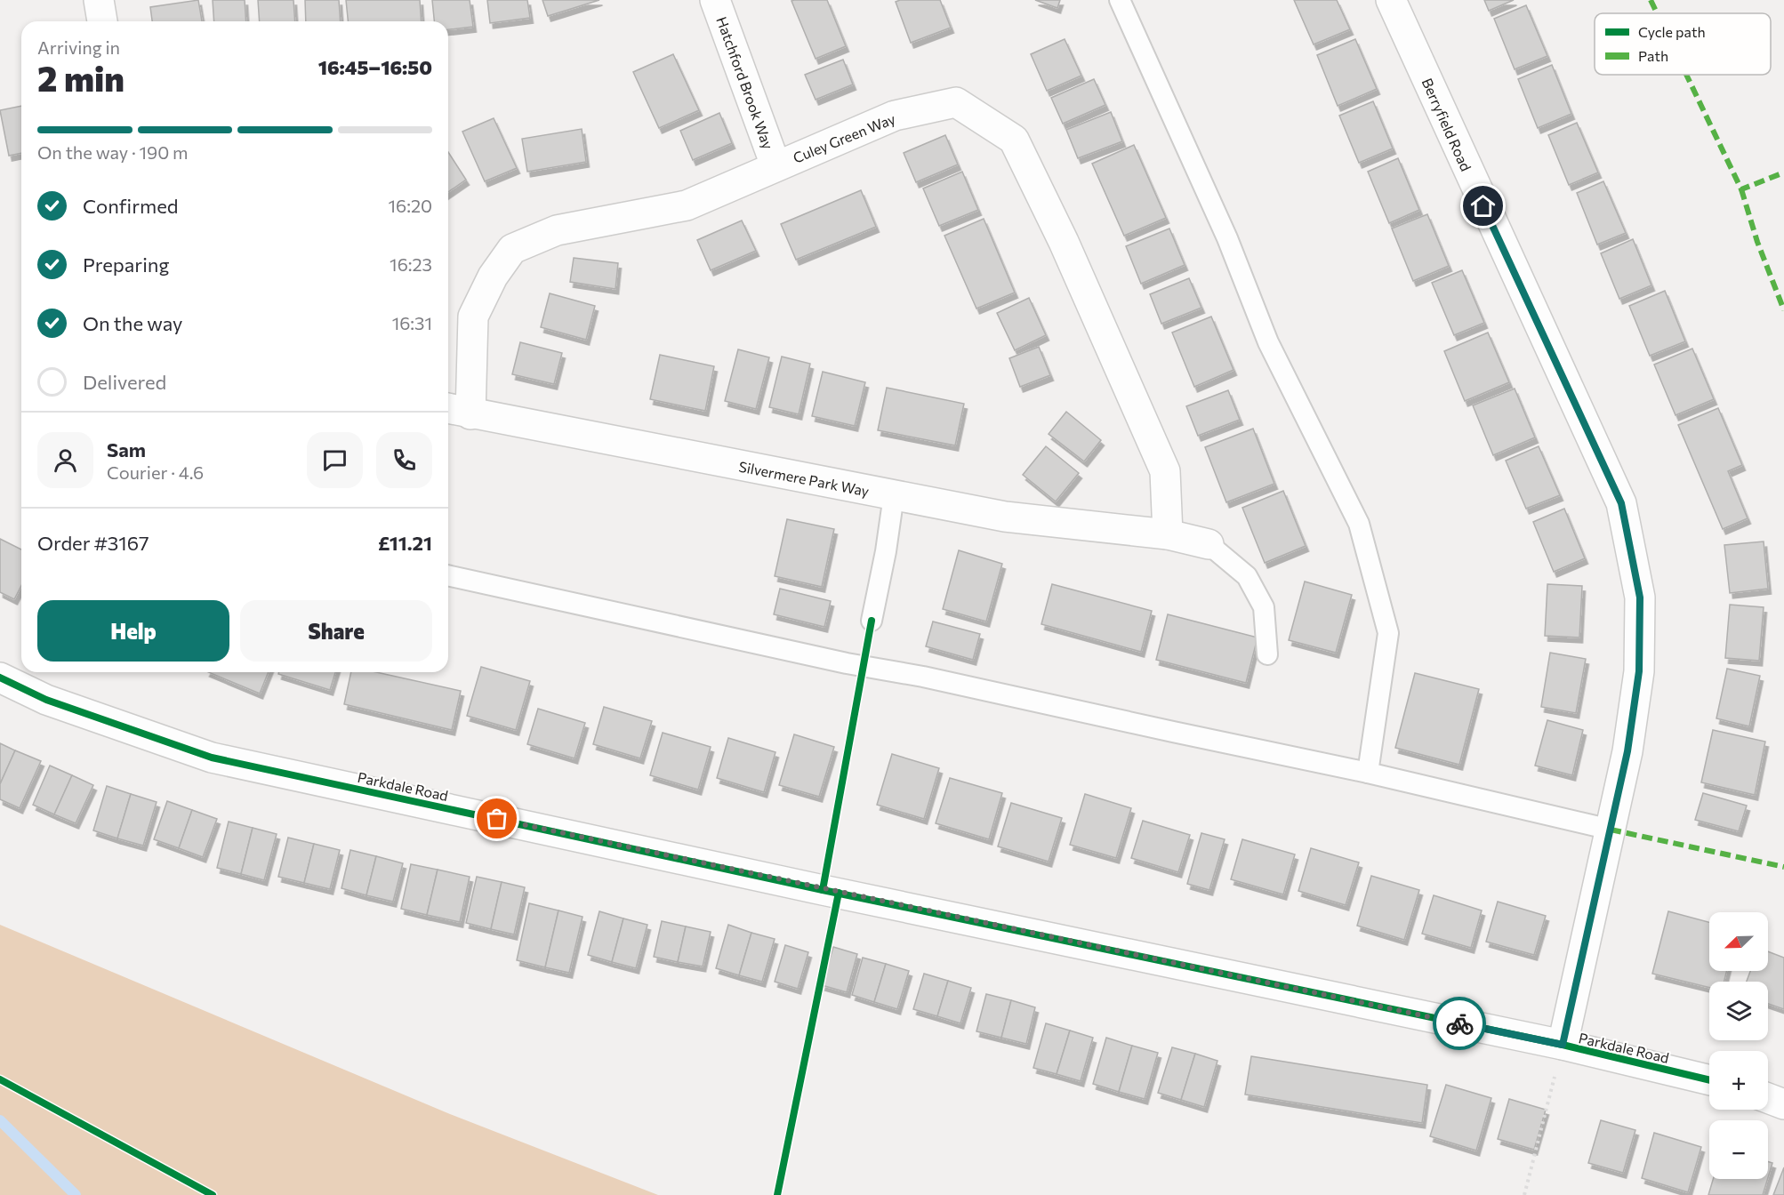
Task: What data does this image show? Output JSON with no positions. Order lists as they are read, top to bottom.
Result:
{
  "streets": {
    "street": [
      "Hatchford Brook Way",
      "Berryfield Road",
      "Culey Green Way",
      "Silvermere Park Way",
      "Parkdale Road"
    ]
  },
  "crossings": [
    ["Hatchford Brook Way", "Culey Green Way"],
    ["Berryfield Road", "Parkdale Road"],
    ["Culey Green Way", "Silvermere Park Way"]
  ],
  "legend": ["Cycle path", "Path"],
  "north": "bottom left",
  "page": {
    "heading": ["2 min", "Arriving in", "16:45–16:50"],
    "panel": [
      "Sam",
      "Courier · 4.6",
      "Order #3167",
      "£11.21"
    ],
    "bar": "On the way · 190 m",
    "list": [
      ["Confirmed", "16:20"],
      ["Preparing", "16:23"],
      ["On the way", "16:31"],
      "Delivered"
    ],
    "buttons": ["Help", "Share"],
    "map_buttons": ["+", "−"]
  }
}
